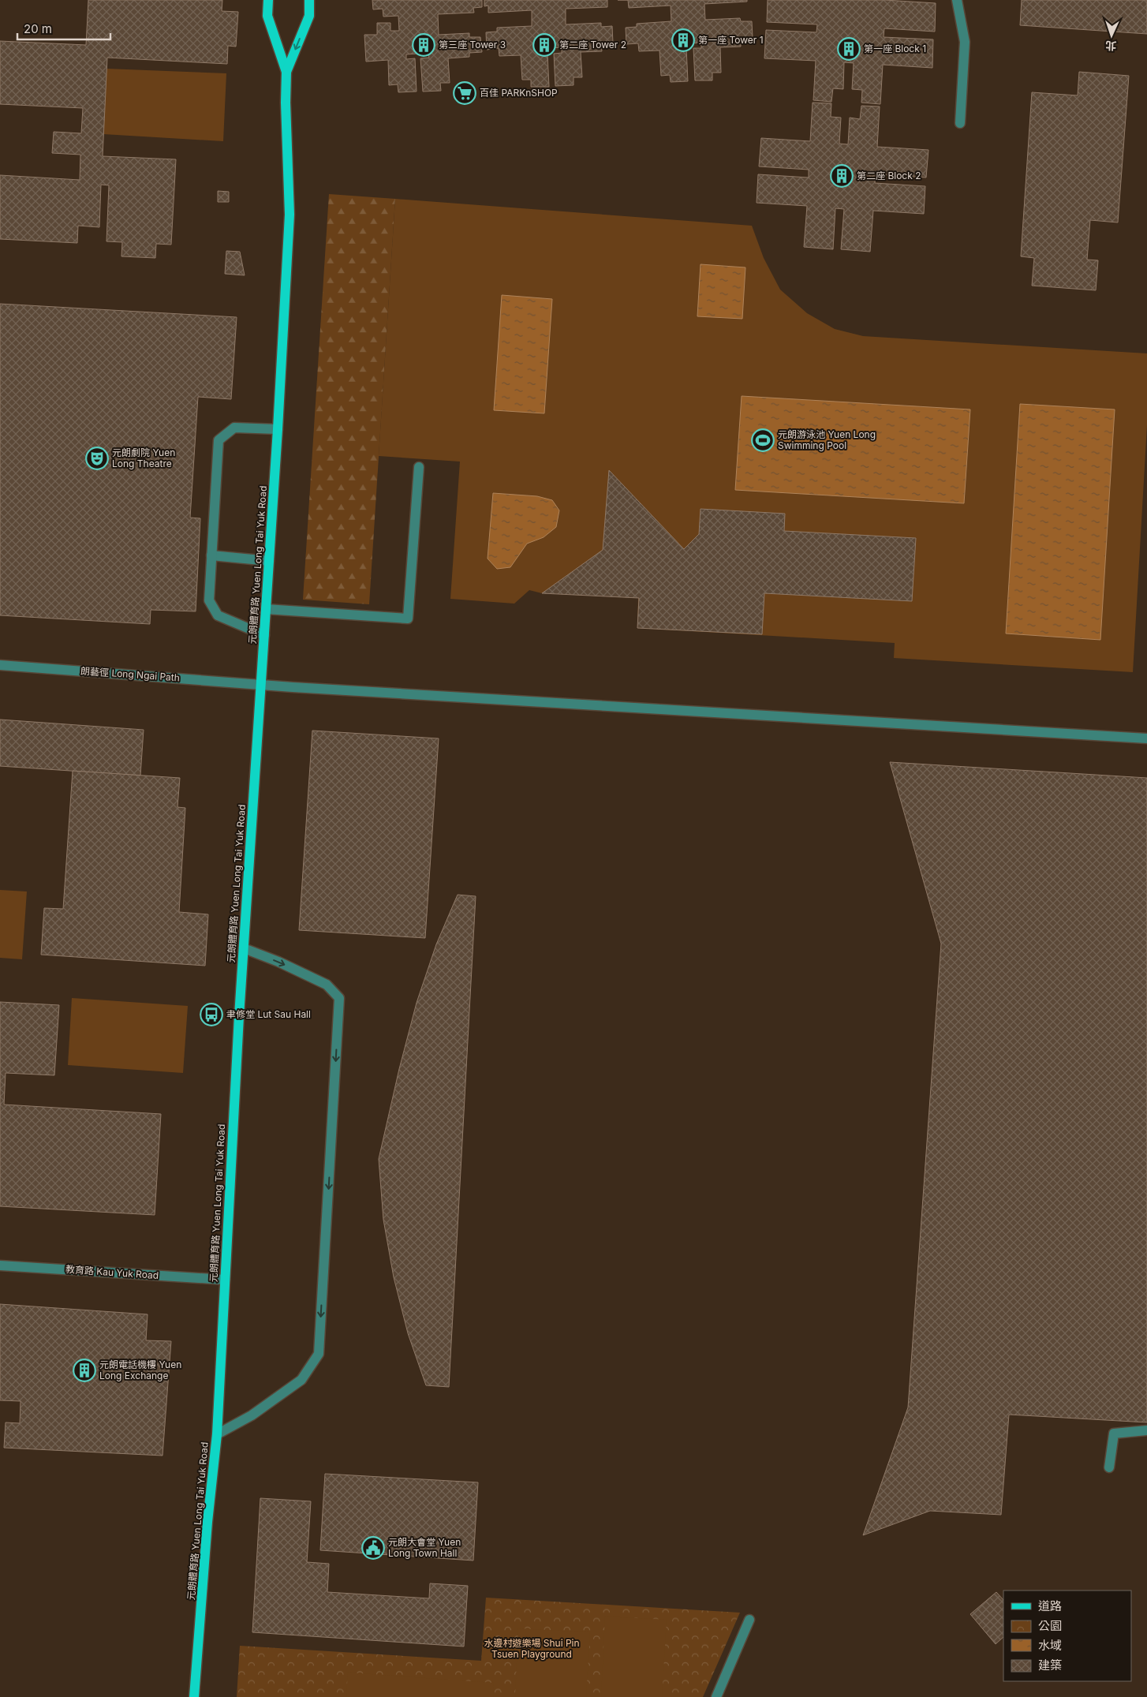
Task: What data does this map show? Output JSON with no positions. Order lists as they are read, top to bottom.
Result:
{
  "streets": {
    "main road": ["元朗體育路 Yuen Long Tai Yuk Road"],
    "street": ["朗藝徑 Long Ngai Path", "教育路 Kau Yuk Road"]
  },
  "crossings": [
    ["元朗體育路 Yuen Long Tai Yuk Road", "朗藝徑 Long Ngai Path"],
    ["元朗體育路 Yuen Long Tai Yuk Road", "教育路 Kau Yuk Road"]
  ],
  "parks": ["水邊村遊樂場 Shui Pin Tsuen Playground"],
  "places": {
    "building": [
      "第一座 Tower 1",
      "第三座 Tower 3",
      "第二座 Tower 2",
      "第一座 Block 1",
      "第二座 Block 2",
      "元朗電話機樓 Yuen Long Exchange"
    ],
    "supermarket": ["百佳 PARKnSHOP"],
    "sports": ["元朗游泳池 Yuen Long Swimming Pool"],
    "theatre": ["元朗劇院 Yuen Long Theatre"],
    "bus stop": ["聿修堂 Lut Sau Hall"],
    "public building": ["元朗大會堂 Yuen Long Town Hall"]
  },
  "legend": [
    "道路",
    "公園",
    "水域",
    "建築"
  ],
  "scale_bar": "20 m",
  "north": "bottom"
}
